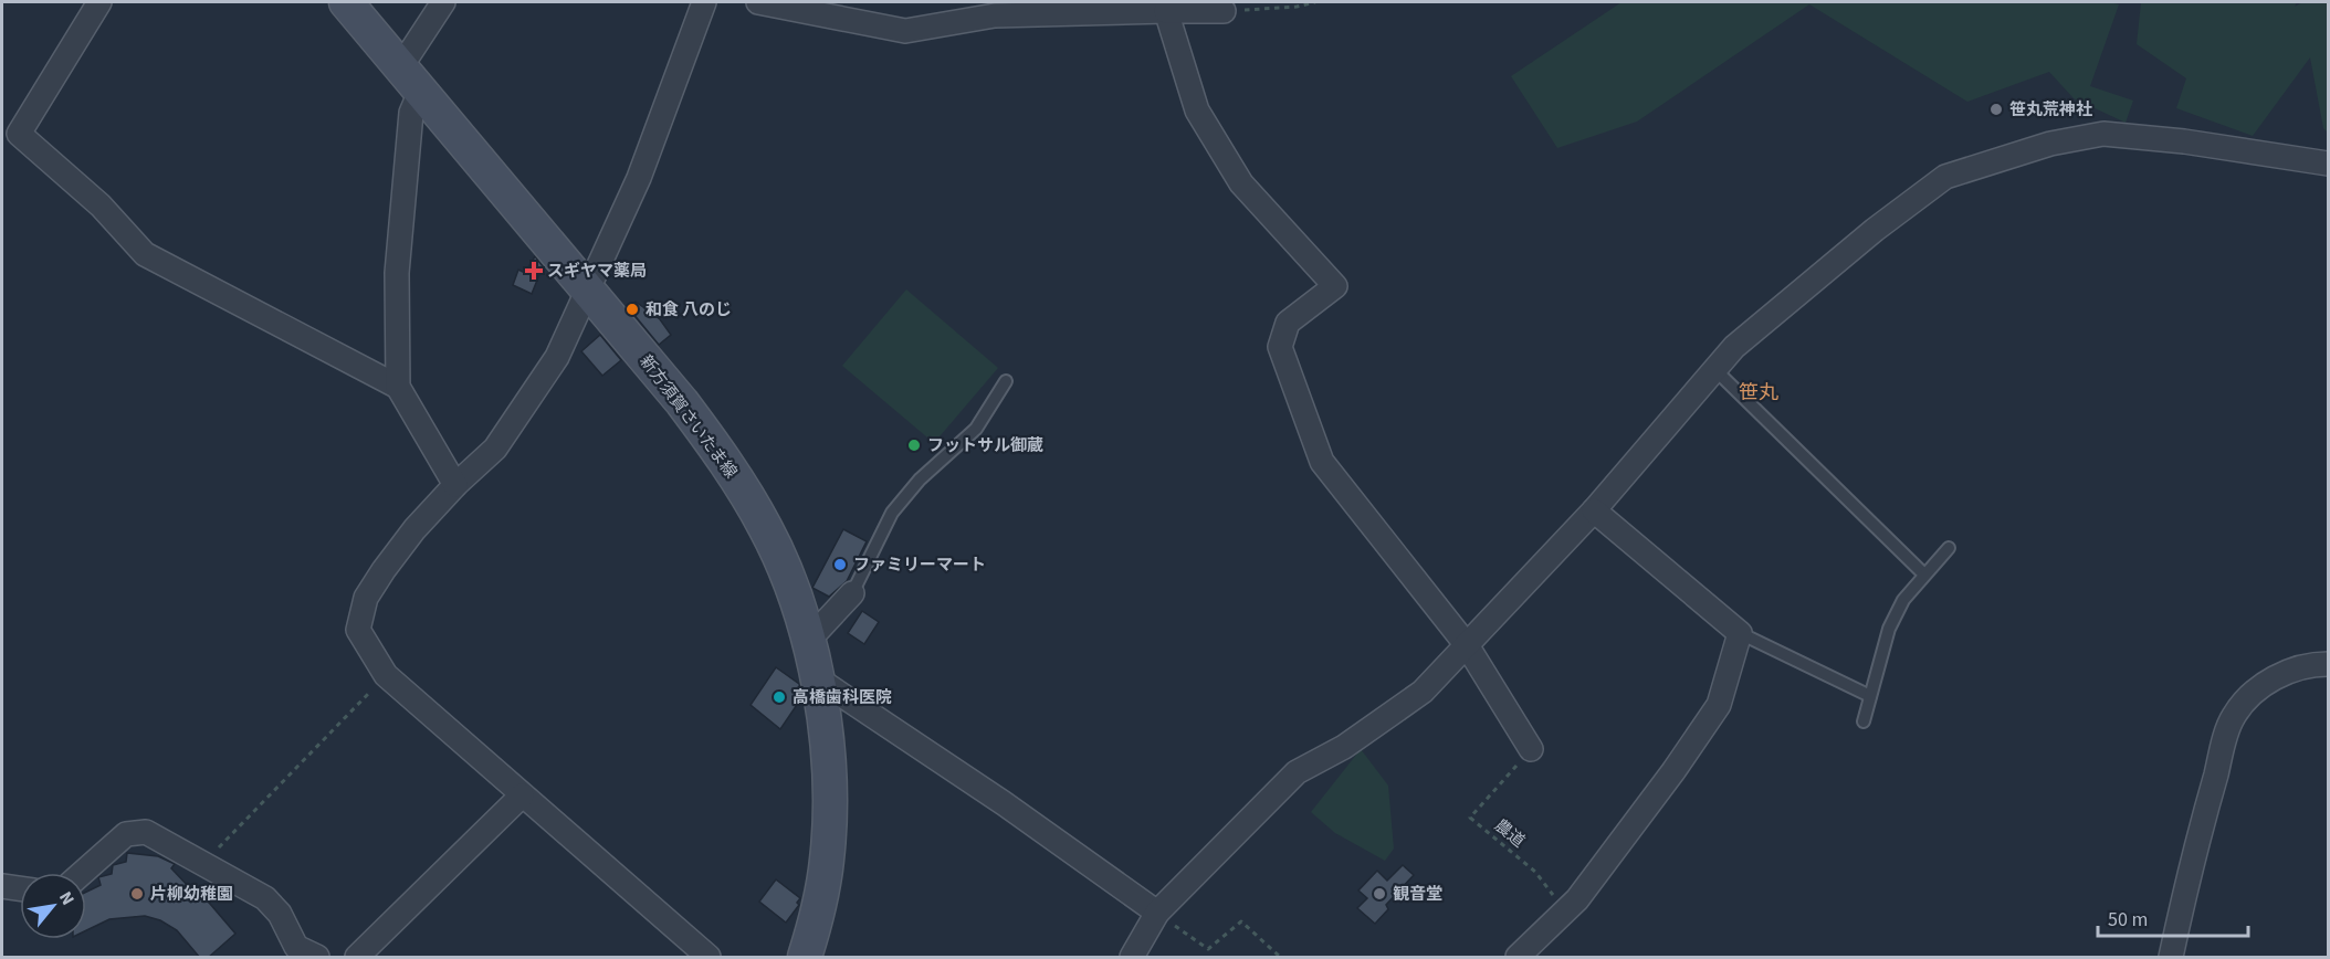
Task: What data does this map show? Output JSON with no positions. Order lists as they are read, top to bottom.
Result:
{
  "streets": {
    "main road": ["新方須賀さいたま線"],
    "path": ["農道"]
  },
  "districts": ["笹丸"],
  "places": {
    "other": [
      "笹丸荒神社",
      "和食 八のじ",
      "フットサル御蔵",
      "ファミリーマート",
      "高橋歯科医院",
      "片柳幼稚園",
      "観音堂"
    ],
    "health": ["スギヤマ薬局"]
  },
  "scale_bar": "50 m",
  "north": "top right"
}
